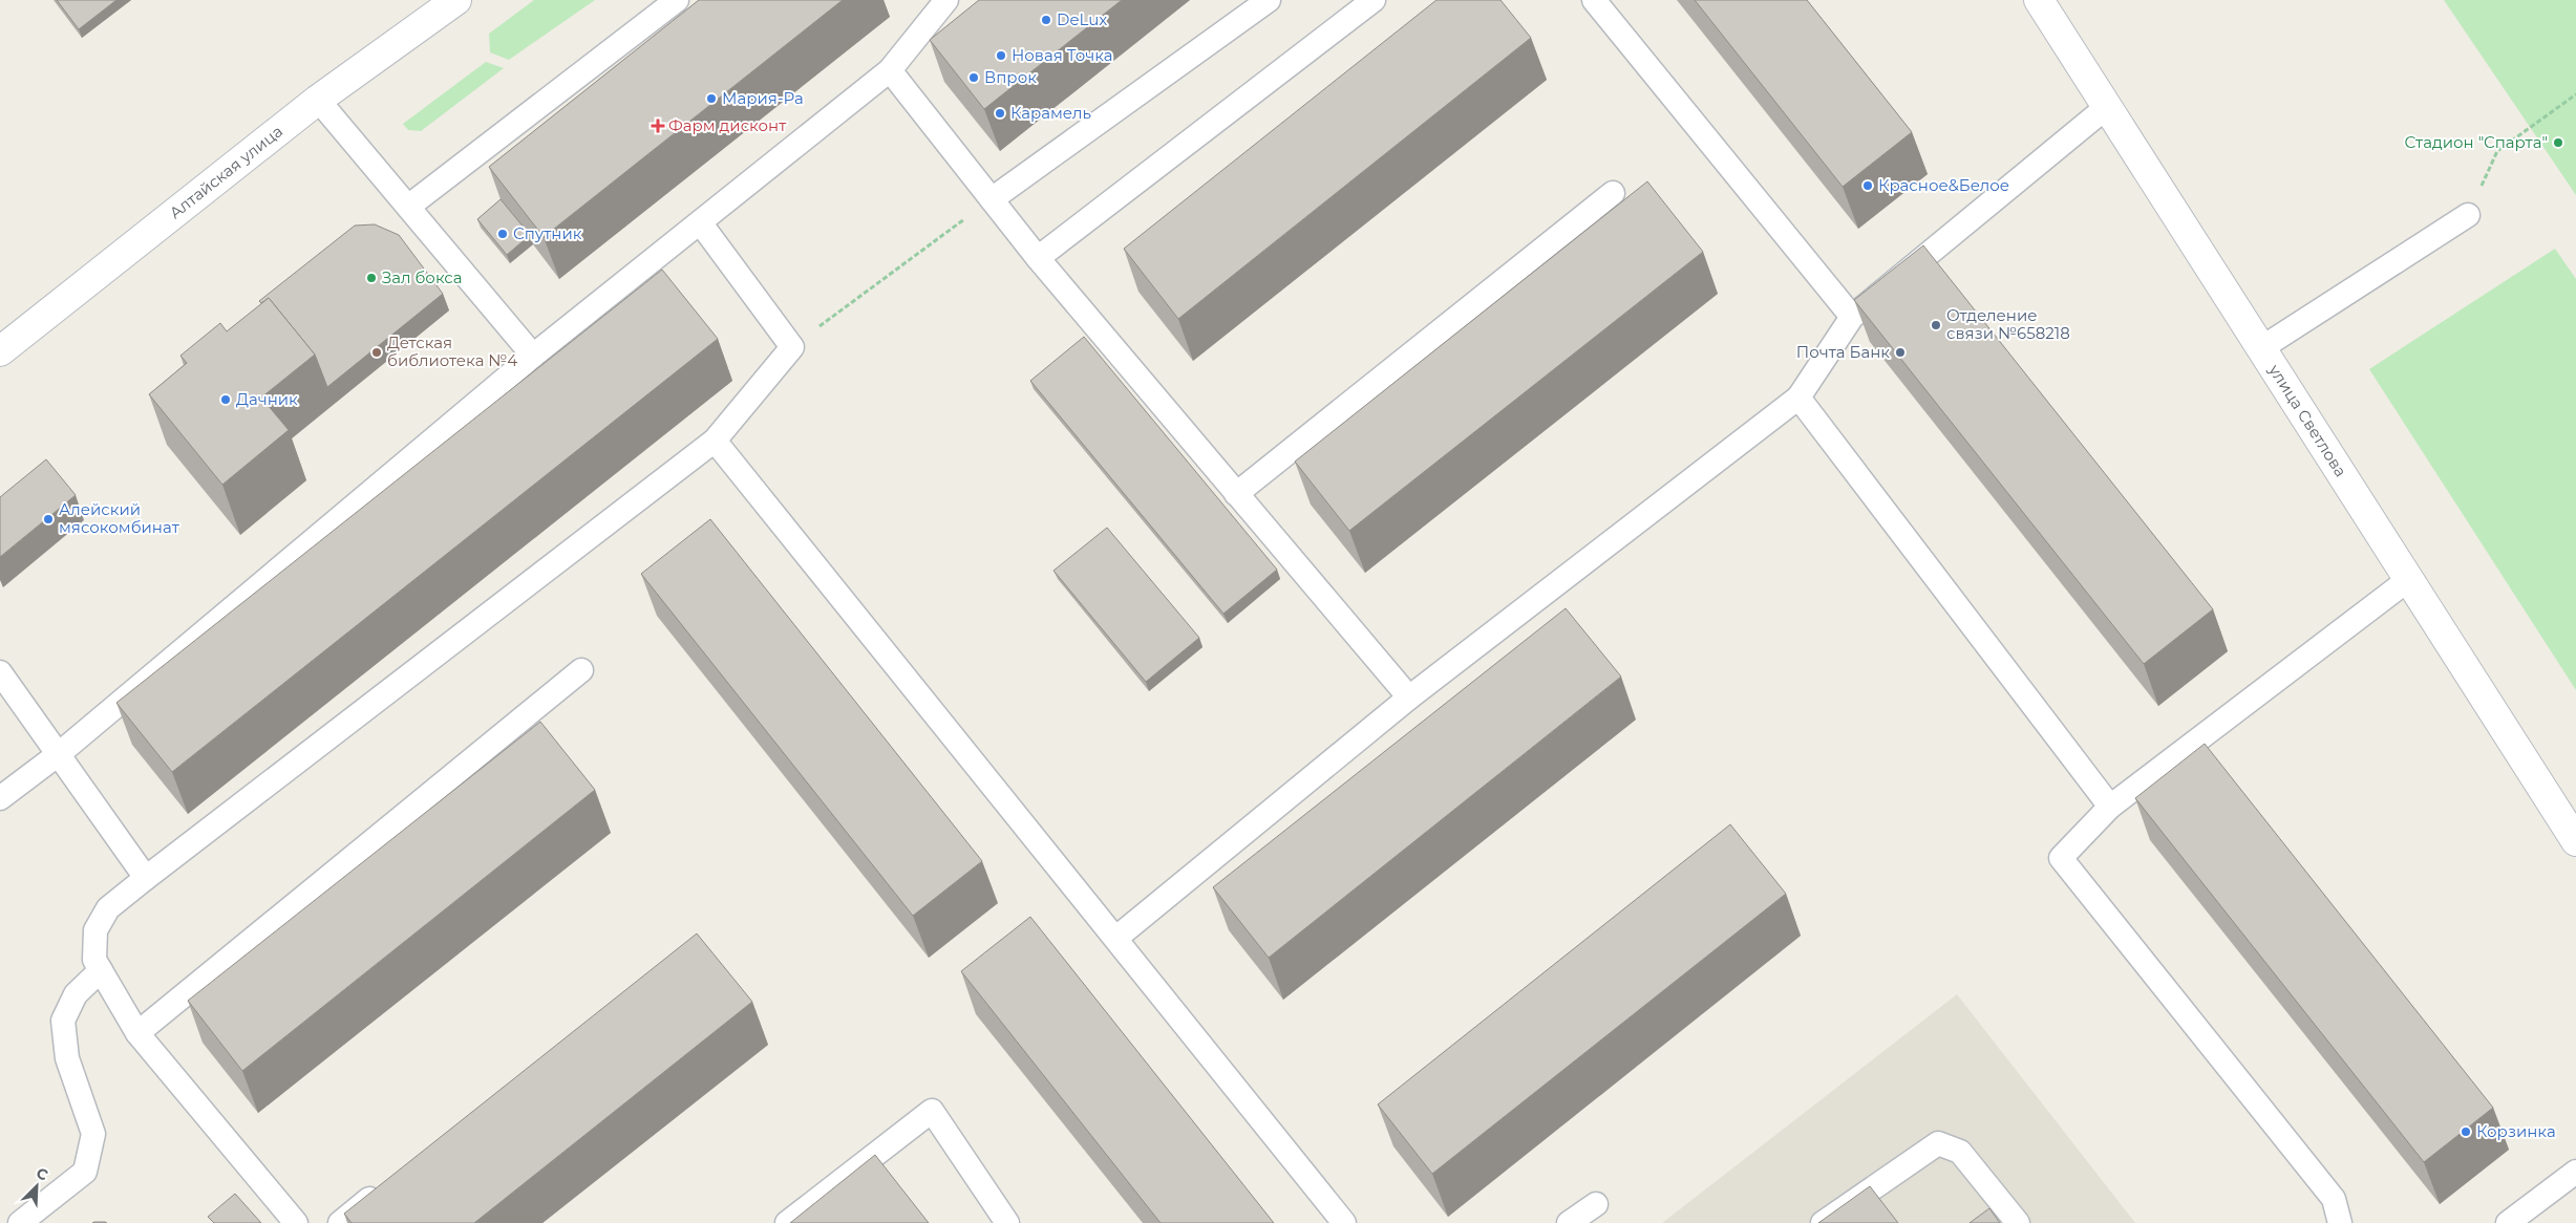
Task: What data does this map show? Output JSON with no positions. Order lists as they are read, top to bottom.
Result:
{
  "streets": {
    "street": ["Алтайская улица", "улица Светлова"]
  },
  "places": {
    "other": [
      "DeLux",
      "Новая Точка",
      "Впрок",
      "Мария-Ра",
      "Карамель",
      "Стадион \"Спарта\"",
      "Красное&Белое",
      "Спутник",
      "Зал бокса",
      "Отделение связи №658218",
      "Детская библиотека №4",
      "Почта Банк",
      "Дачник",
      "Алейский мясокомбинат",
      "Корзинка"
    ],
    "health": ["Фарм дисконт"]
  },
  "north": "top right"
}
